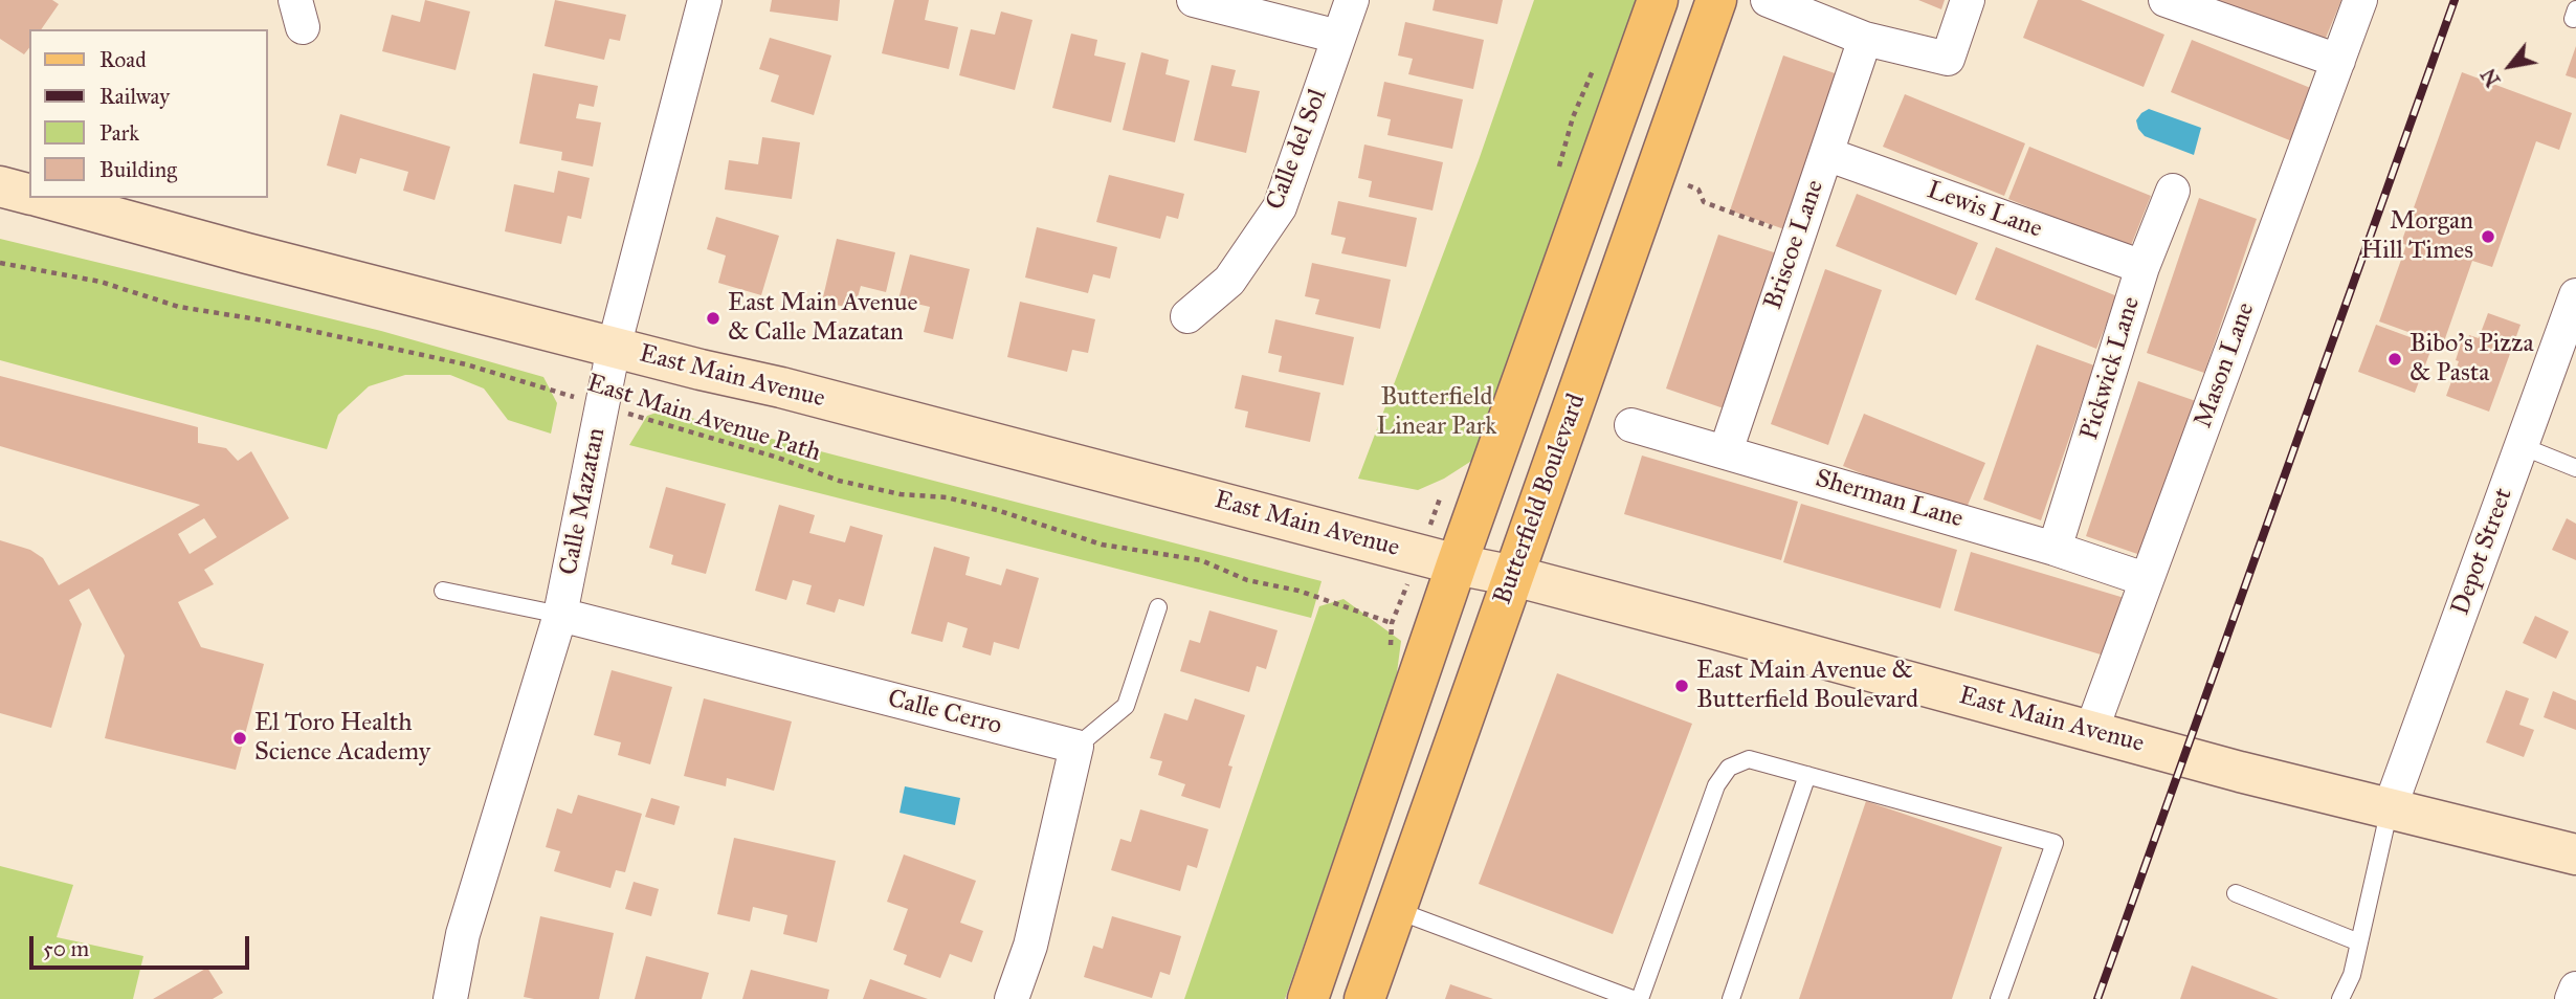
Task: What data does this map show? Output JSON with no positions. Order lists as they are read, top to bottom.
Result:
{
  "streets": {
    "main road": ["East Main Avenue", "Butterfield Boulevard"],
    "street": [
      "Calle del Sol",
      "Lewis Lane",
      "Briscoe Lane",
      "Mason Lane",
      "Pickwick Lane",
      "Sherman Lane",
      "Calle Mazatan",
      "Depot Street",
      "Calle Cerro"
    ],
    "path": ["East Main Avenue Path"]
  },
  "crossings": [
    ["Lewis Lane", "Briscoe Lane"],
    ["Lewis Lane", "Pickwick Lane"],
    ["Briscoe Lane", "Sherman Lane"],
    ["Mason Lane", "East Main Avenue"],
    ["Mason Lane", "Sherman Lane"],
    ["Pickwick Lane", "Sherman Lane"],
    ["East Main Avenue", "Butterfield Boulevard"],
    ["East Main Avenue", "Calle Mazatan"],
    ["East Main Avenue", "Depot Street"],
    ["East Main Avenue Path", "Calle Mazatan"],
    ["Calle Mazatan", "Calle Cerro"]
  ],
  "parks": ["Butterfield Linear Park"],
  "places": [
    "Morgan Hill Times",
    "East Main Avenue & Calle Mazatan",
    "Bibo's Pizza & Pasta",
    "East Main Avenue & Butterfield Boulevard",
    "El Toro Health Science Academy"
  ],
  "legend": [
    "Road",
    "Railway",
    "Park",
    "Building"
  ],
  "scale_bar": "50 m",
  "north": "bottom left"
}
